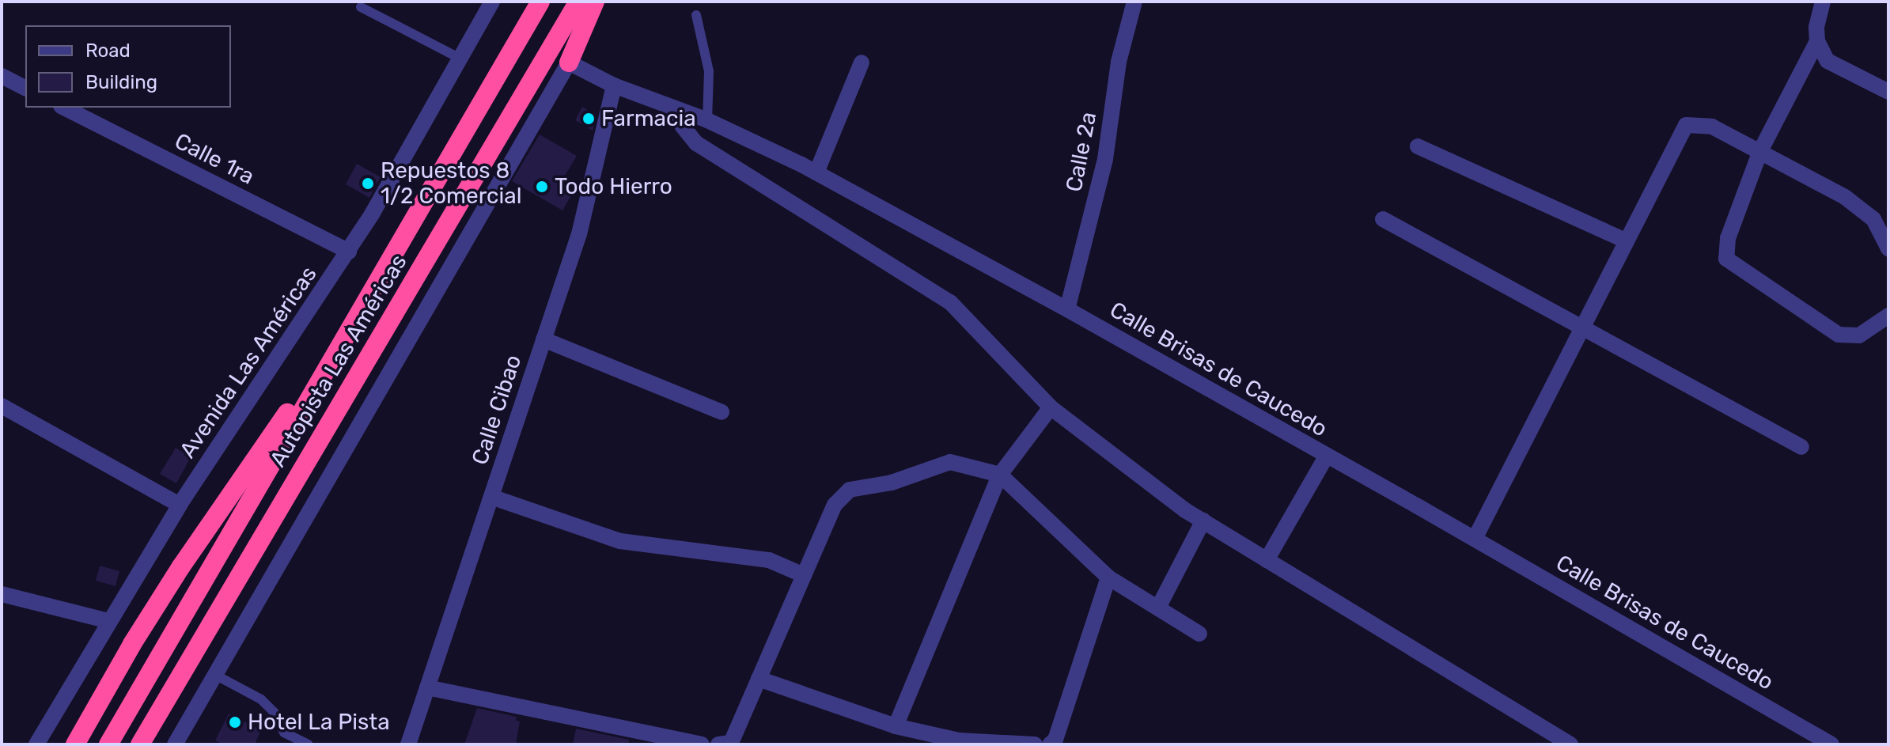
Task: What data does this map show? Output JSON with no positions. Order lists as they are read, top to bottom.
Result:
{
  "streets": {
    "highway": ["Autopista Las Américas"],
    "street": [
      "Calle 2a",
      "Calle 1ra",
      "Avenida Las Américas",
      "Calle Brisas de Caucedo",
      "Calle Cibao"
    ]
  },
  "crossings": [
    ["Calle 2a", "Calle Brisas de Caucedo"],
    ["Calle 1ra", "Avenida Las Américas"],
    ["Calle Brisas de Caucedo", "Calle Cibao"]
  ],
  "places": [
    "Farmacia",
    "Repuestos 8 1/2 Comercial",
    "Todo Hierro",
    "Hotel La Pista"
  ],
  "legend": ["Road", "Building"]
}
